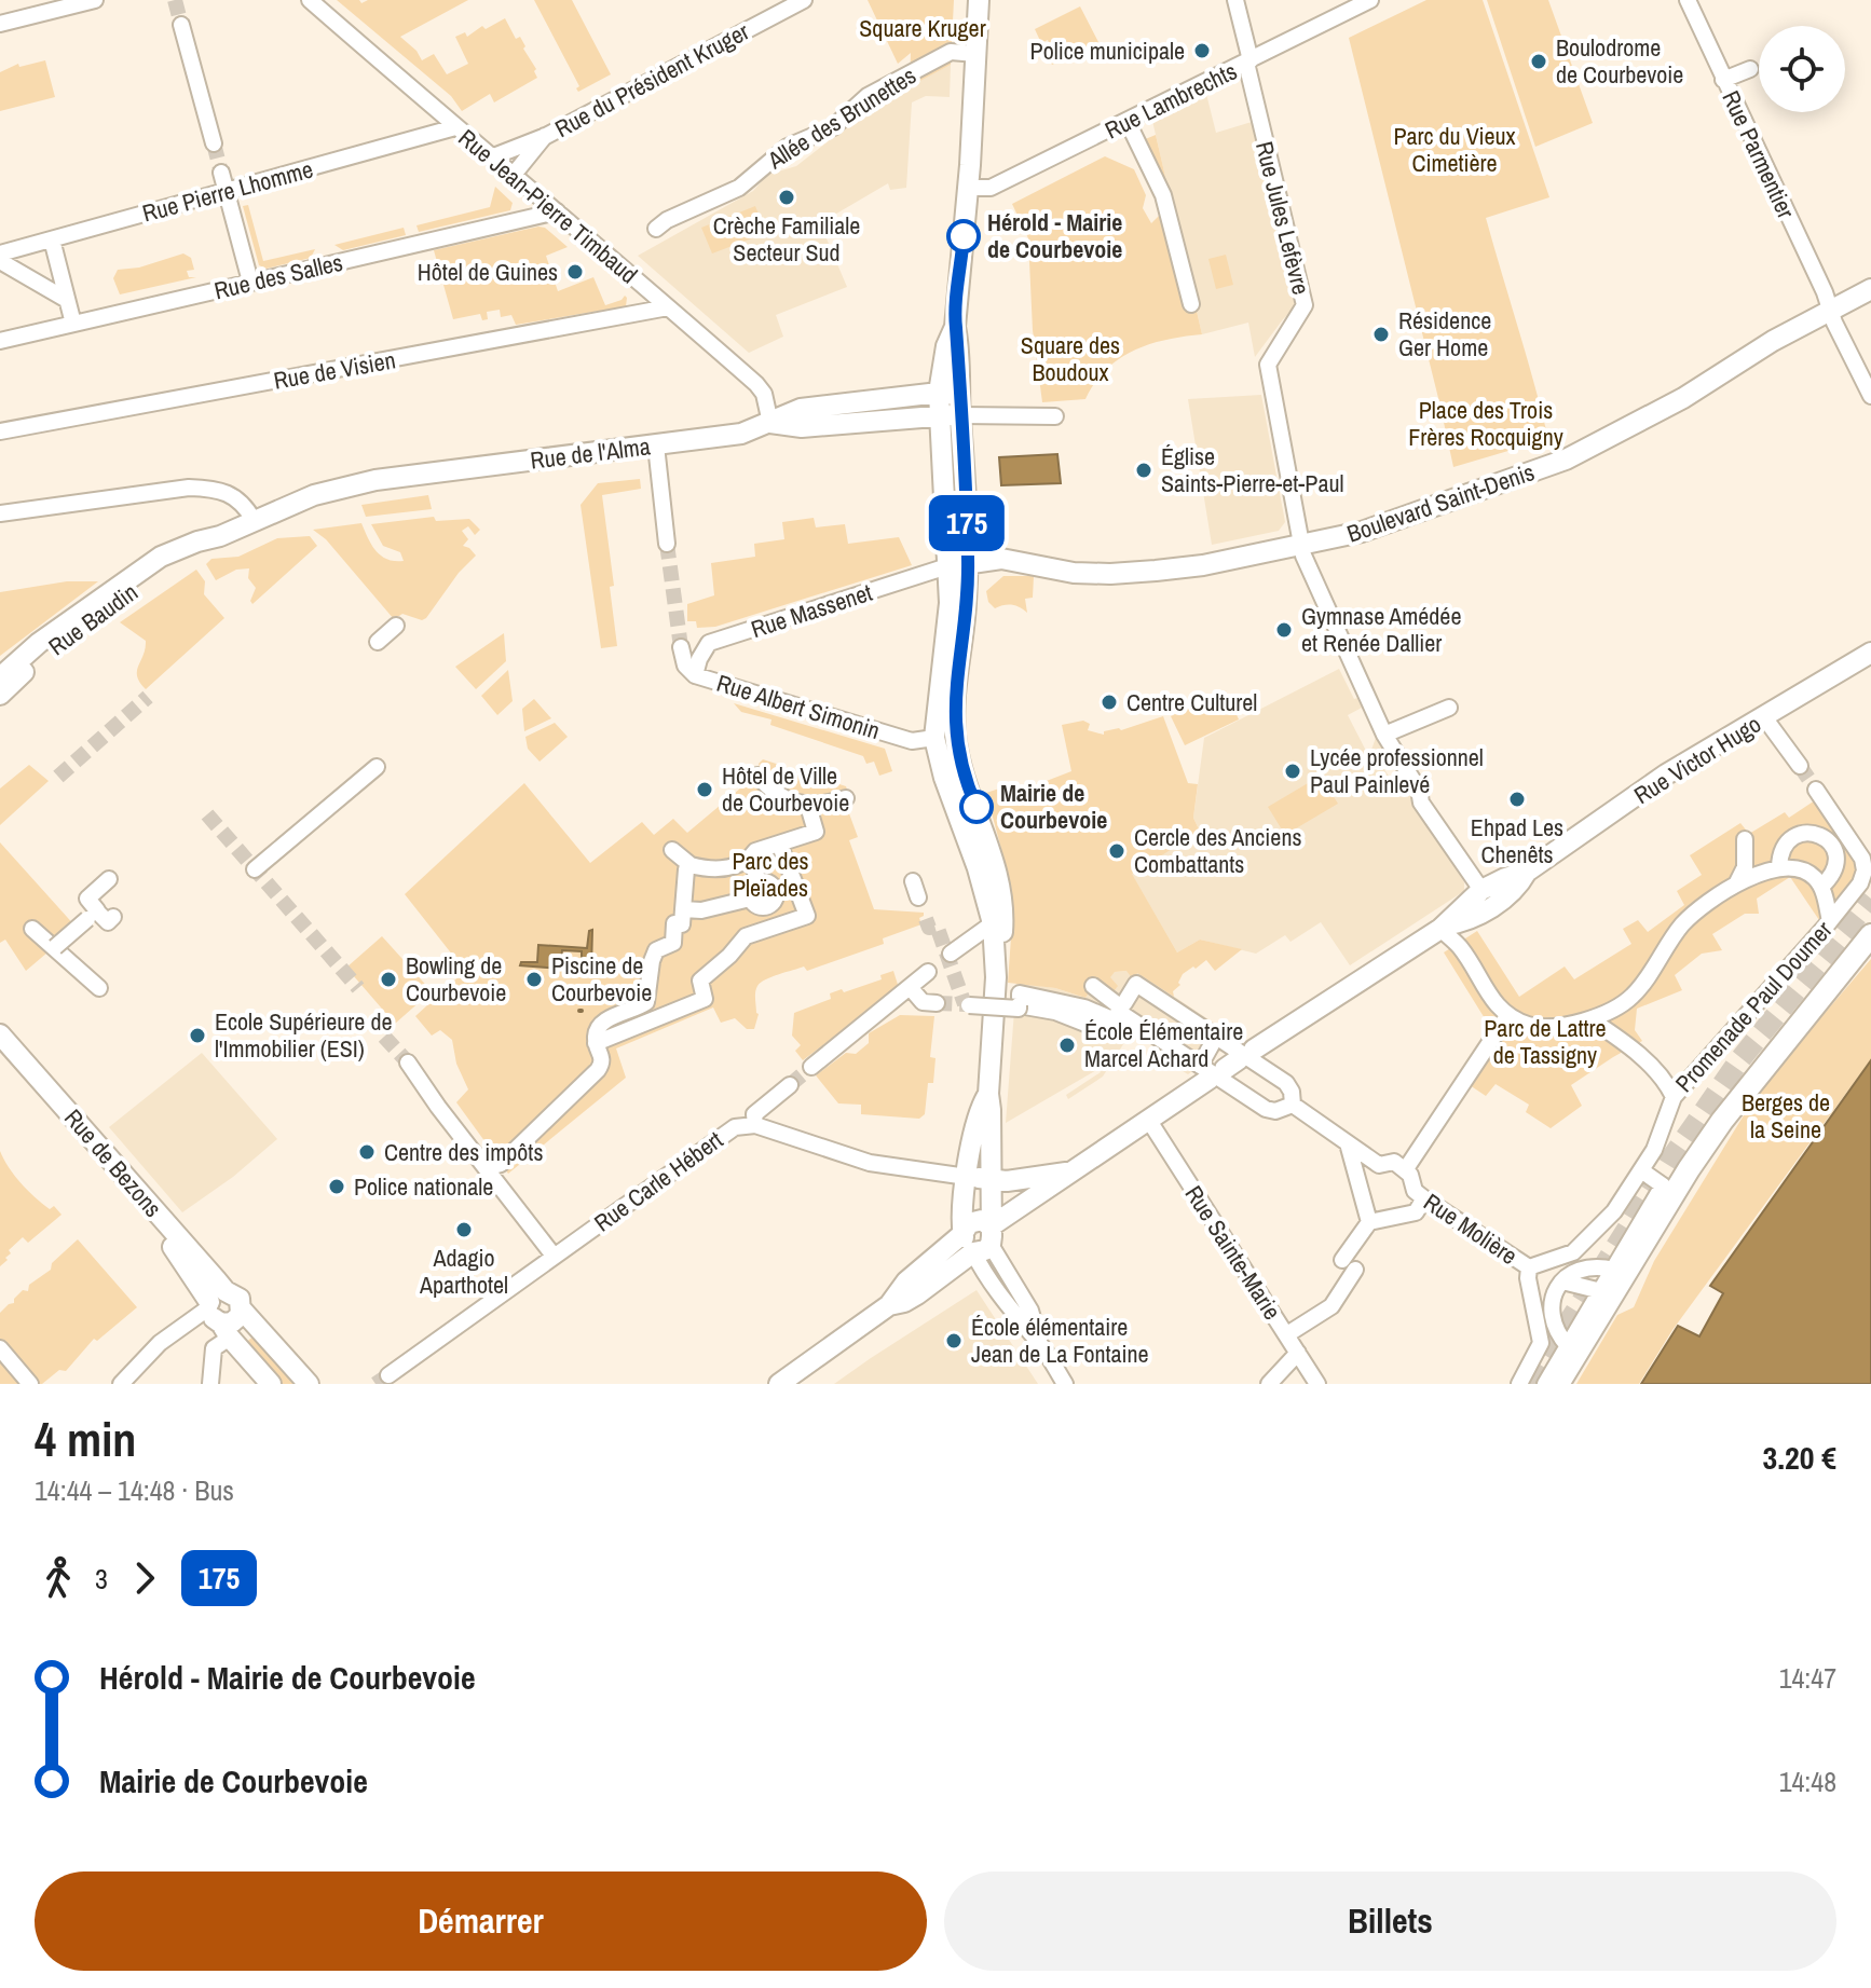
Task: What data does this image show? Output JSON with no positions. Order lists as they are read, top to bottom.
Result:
{
  "streets": {
    "main road": [
      "Rue de l'Alma",
      "Boulevard Saint-Denis",
      "Rue Baudin",
      "Rue Victor Hugo",
      "Rue de Bezons"
    ],
    "street": [
      "Rue du Président Kruger",
      "Rue Lambrechts",
      "Allée des Brunettes",
      "Rue Parmentier",
      "Rue Pierre Lhomme",
      "Rue Jean-Pierre Timbaud",
      "Rue Jules Lefèvre",
      "Rue des Salles",
      "Rue de Visien",
      "Rue Massenet",
      "Rue Albert Simonin",
      "Promenade Paul Doumer",
      "Rue Carle Hébert",
      "Rue Molière",
      "Rue Sainte-Marie"
    ]
  },
  "crossings": [
    ["Rue du Président Kruger", "Rue Jean-Pierre Timbaud"],
    ["Rue Lambrechts", "Rue Jules Lefèvre"],
    ["Rue Parmentier", "Boulevard Saint-Denis"],
    ["Rue Pierre Lhomme", "Rue Jean-Pierre Timbaud"],
    ["Rue Jean-Pierre Timbaud", "Rue des Salles"],
    ["Rue Jean-Pierre Timbaud", "Rue de Visien"],
    ["Rue Jean-Pierre Timbaud", "Rue de l'Alma"],
    ["Rue Jules Lefèvre", "Boulevard Saint-Denis"],
    ["Rue de l'Alma", "Rue Baudin"],
    ["Boulevard Saint-Denis", "Rue Massenet"],
    ["Rue Massenet", "Rue Albert Simonin"],
    ["Rue Victor Hugo", "Rue Molière"],
    ["Rue Victor Hugo", "Rue Sainte-Marie"],
    ["Promenade Paul Doumer", "Rue Molière"]
  ],
  "parks": [
    "Square Kruger",
    "Parc du Vieux Cimetière",
    "Square des Boudoux",
    "Place des Trois Frères Rocquigny",
    "Parc des Pleïades",
    "Parc de Lattre de Tassigny",
    "Berges de la Seine"
  ],
  "places": [
    "Police municipale",
    "Boulodrome de Courbevoie",
    "Crèche Familiale Secteur Sud",
    "Hérold - Mairie de Courbevoie",
    "Hôtel de Guines",
    "Résidence Ger Home",
    "Église Saints-Pierre-et-Paul",
    "Gymnase Amédée et Renée Dallier",
    "Centre Culturel",
    "Lycée professionnel Paul Painlevé",
    "Hôtel de Ville de Courbevoie",
    "Ehpad Les Chenêts",
    "Mairie de Courbevoie",
    "Cercle des Anciens Combattants",
    "Bowling de Courbevoie",
    "Piscine de Courbevoie",
    "Ecole Supérieure de l'Immobilier (ESI)",
    "École Élémentaire Marcel Achard",
    "Centre des impôts",
    "Police nationale",
    "Adagio Aparthotel",
    "École élémentaire Jean de La Fontaine"
  ],
  "lines": ["bus line 175"],
  "page": {
    "on_map": "175",
    "heading": ["4 min", "14:44 – 14:48 · Bus", "3.20 €"],
    "legs": ["3", "175"],
    "list": [
      {
        "name": "Hérold - Mairie de Courbevoie",
        "value": "14:47"
      },
      {
        "name": "Mairie de Courbevoie",
        "value": "14:48"
      }
    ],
    "buttons": ["Démarrer", "Billets"]
  }
}
